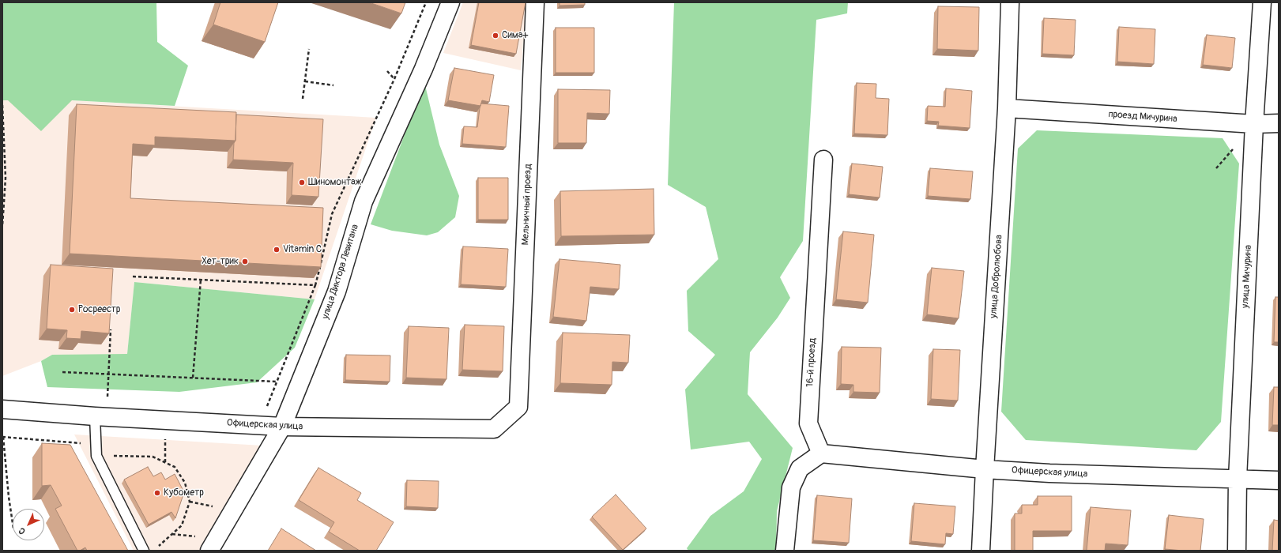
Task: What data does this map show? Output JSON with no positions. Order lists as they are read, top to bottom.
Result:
{
  "streets": {
    "street": [
      "проезд Мичурина",
      "Мельничный проезд",
      "улица Диктора Левитана",
      "улица Добролюбова",
      "улица Мичурина",
      "16-й проезд",
      "Офицерская улица"
    ]
  },
  "crossings": [
    ["проезд Мичурина", "улица Добролюбова"],
    ["проезд Мичурина", "улица Мичурина"],
    ["Мельничный проезд", "Офицерская улица"],
    ["улица Диктора Левитана", "Офицерская улица"],
    ["улица Добролюбова", "Офицерская улица"],
    ["улица Мичурина", "Офицерская улица"],
    ["16-й проезд", "Офицерская улица"]
  ],
  "places": [
    "Сима+",
    "Шиномонтаж",
    "Vitamin C",
    "Хет-трик",
    "Росреестр",
    "Кубометр"
  ],
  "north": "bottom left"
}
